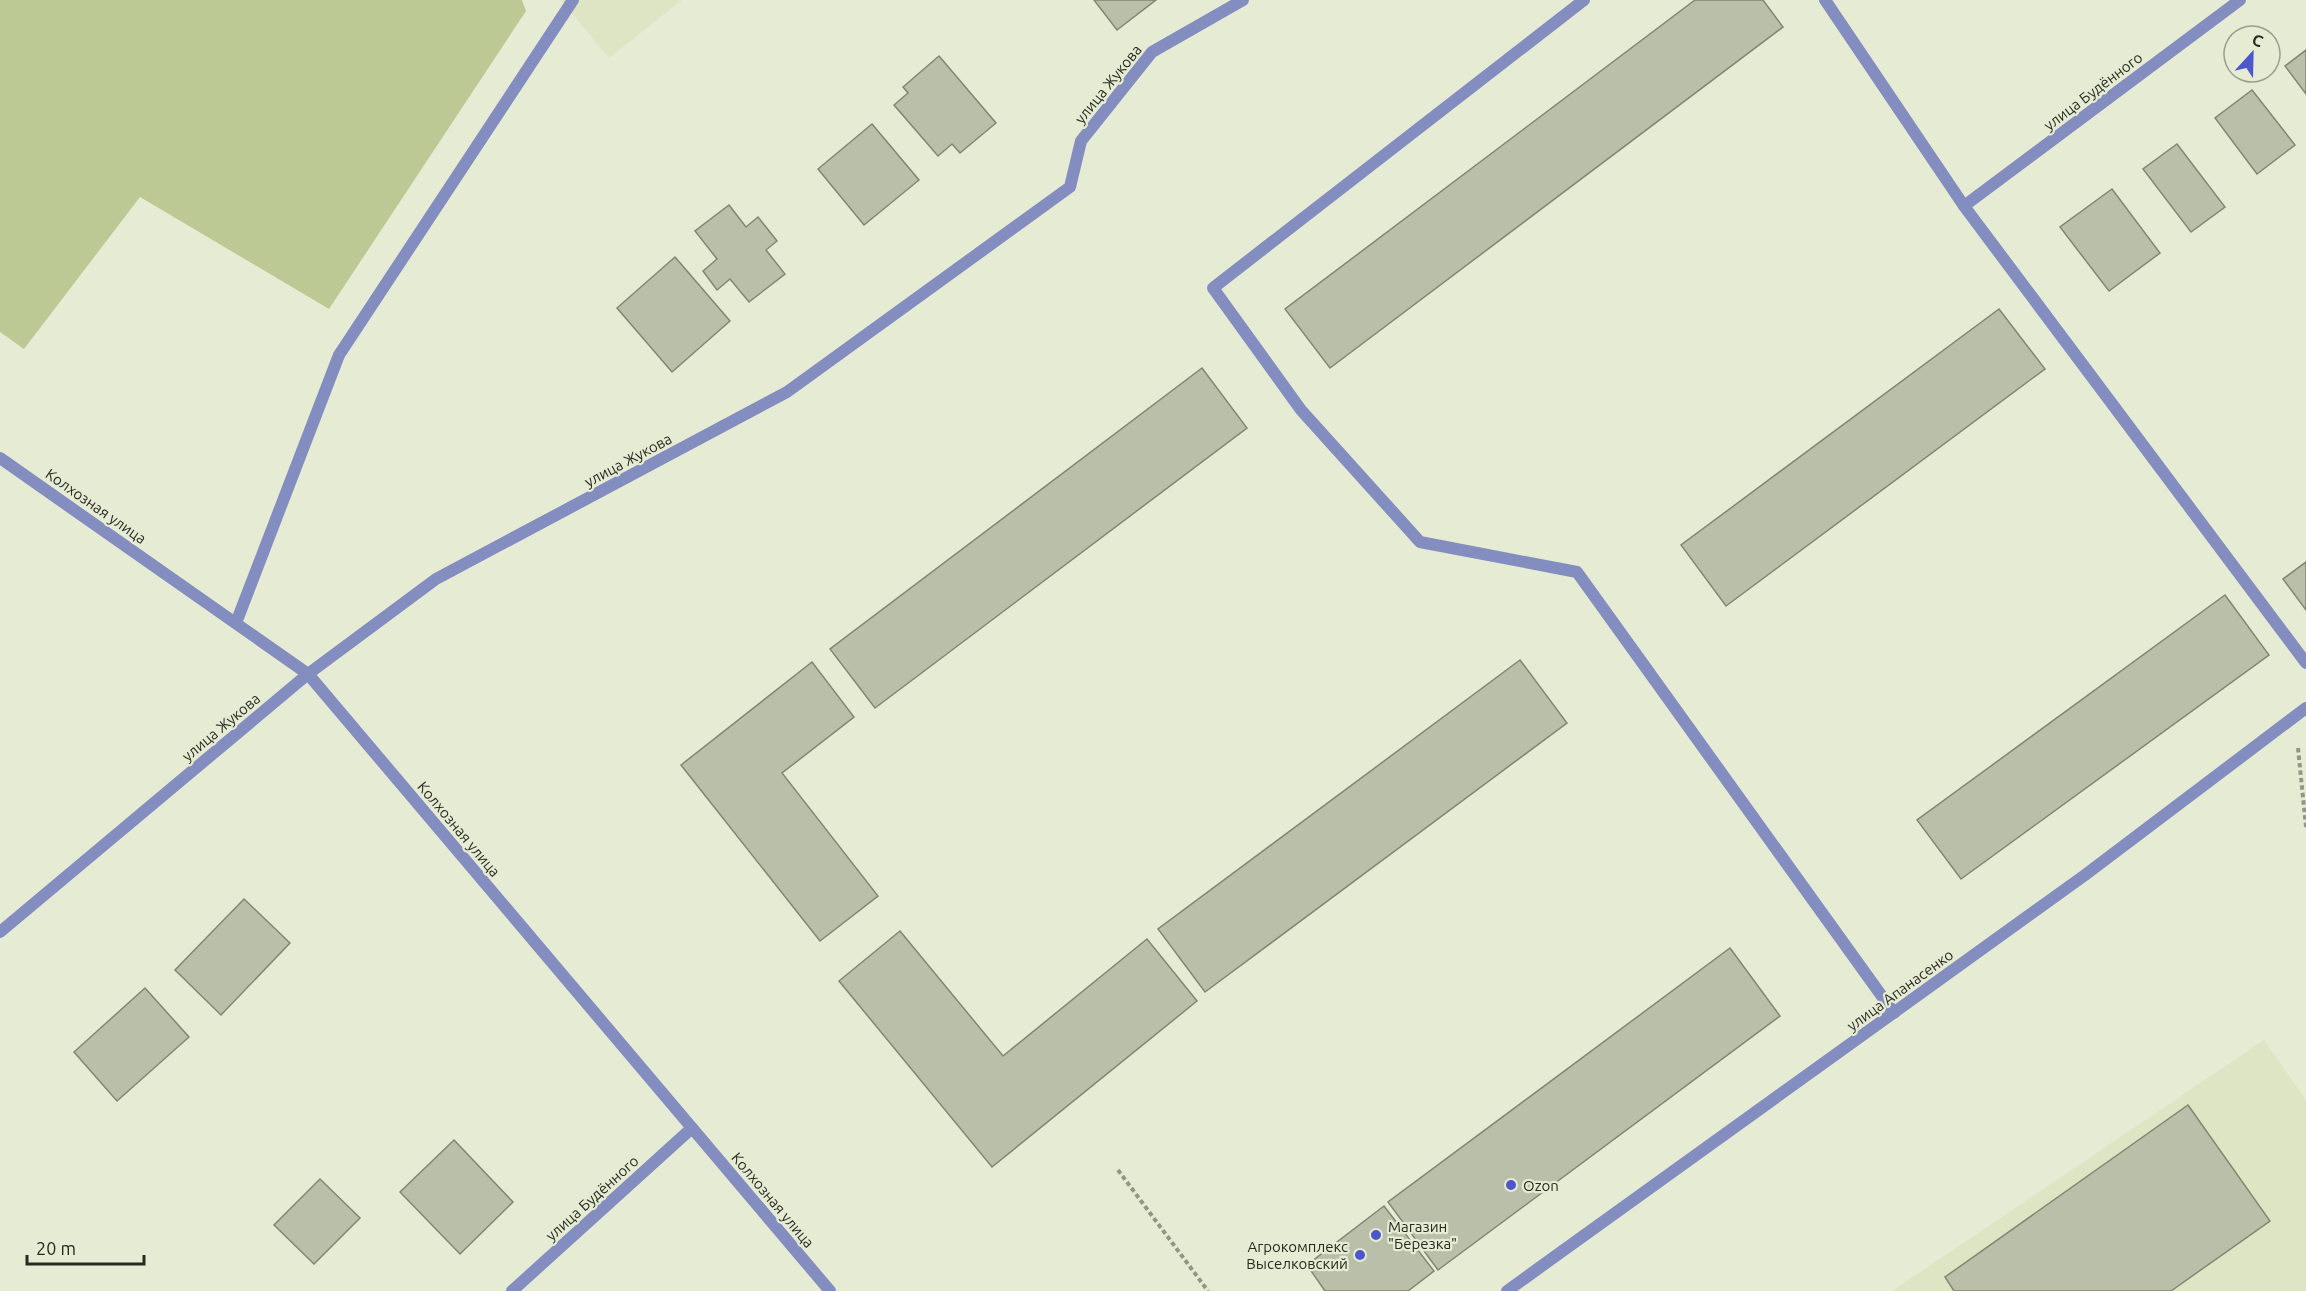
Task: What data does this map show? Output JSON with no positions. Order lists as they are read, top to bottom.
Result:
{
  "streets": {
    "street": [
      "улица Жукова",
      "улица Будённого",
      "Колхозная улица",
      "улица Апанасенко"
    ]
  },
  "crossings": [
    ["улица Жукова", "Колхозная улица"],
    ["улица Будённого", "Колхозная улица"]
  ],
  "places": ["Ozon", "Магазин \"Березка\"", "Агрокомплекс Выселковский"],
  "scale_bar": "20 m",
  "north": "top"
}
